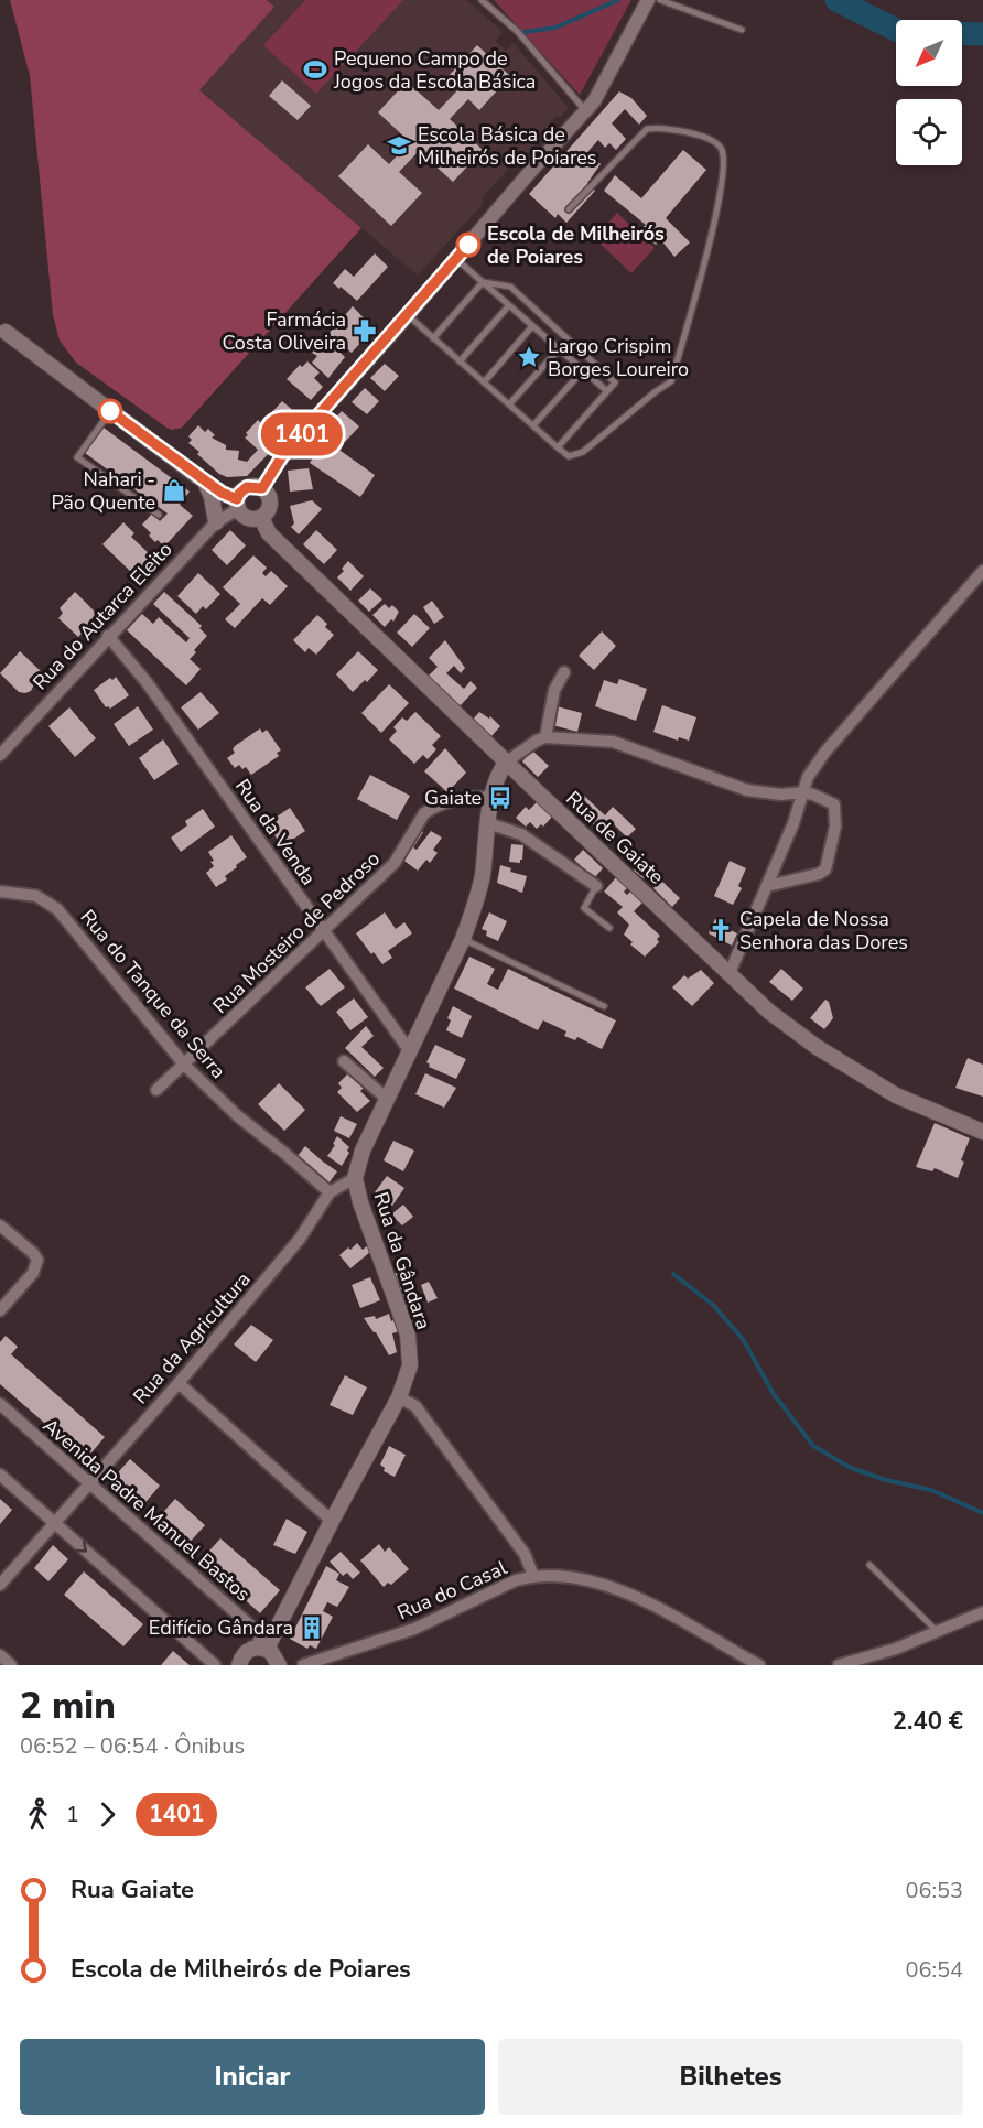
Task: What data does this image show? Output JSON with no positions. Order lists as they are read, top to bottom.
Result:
{
  "streets": {
    "main road": ["Rua de Gaiate", "Rua da Gândara"],
    "street": [
      "Rua do Autarca Eleito",
      "Rua da Venda",
      "Rua Mosteiro de Pedroso",
      "Rua do Tanque da Serra",
      "Rua da Agricultura",
      "Avenida Padre Manuel Bastos",
      "Rua do Casal"
    ]
  },
  "crossings": [
    ["Rua do Autarca Eleito", "Rua da Venda"],
    ["Rua do Autarca Eleito", "Rua de Gaiate"],
    ["Rua da Venda", "Rua Mosteiro de Pedroso"],
    ["Rua da Venda", "Rua da Gândara"],
    ["Rua de Gaiate", "Rua da Gândara"],
    ["Rua Mosteiro de Pedroso", "Rua do Tanque da Serra"],
    ["Rua Mosteiro de Pedroso", "Rua da Gândara"],
    ["Rua do Tanque da Serra", "Rua da Agricultura"],
    ["Rua da Gândara", "Rua da Agricultura"],
    ["Rua da Gândara", "Avenida Padre Manuel Bastos"],
    ["Rua da Agricultura", "Avenida Padre Manuel Bastos"]
  ],
  "places": {
    "sports": ["Pequeno Campo de Jogos da Escola Básica"],
    "school or university": ["Escola Básica de Milheirós de Poiares"],
    "other": ["Escola de Milheirós de Poiares"],
    "pharmacy": ["Farmácia Costa Oliveira"],
    "place": ["Largo Crispim Borges Loureiro"],
    "shop": ["Nahari - Pão Quente"],
    "bus stop": ["Gaiate"],
    "church": ["Capela de Nossa Senhora das Dores"],
    "building": ["Edifício Gândara"]
  },
  "lines": ["bus line 1401"],
  "north": "bottom left",
  "page": {
    "on_map": "1401",
    "heading": ["2 min", "06:52 – 06:54 · Ônibus", "2.40 €"],
    "legs": ["1", "1401"],
    "list": [
      {
        "name": "Rua Gaiate",
        "value": "06:53"
      },
      {
        "name": "Escola de Milheirós de Poiares",
        "value": "06:54"
      }
    ],
    "buttons": ["Iniciar", "Bilhetes"]
  }
}
